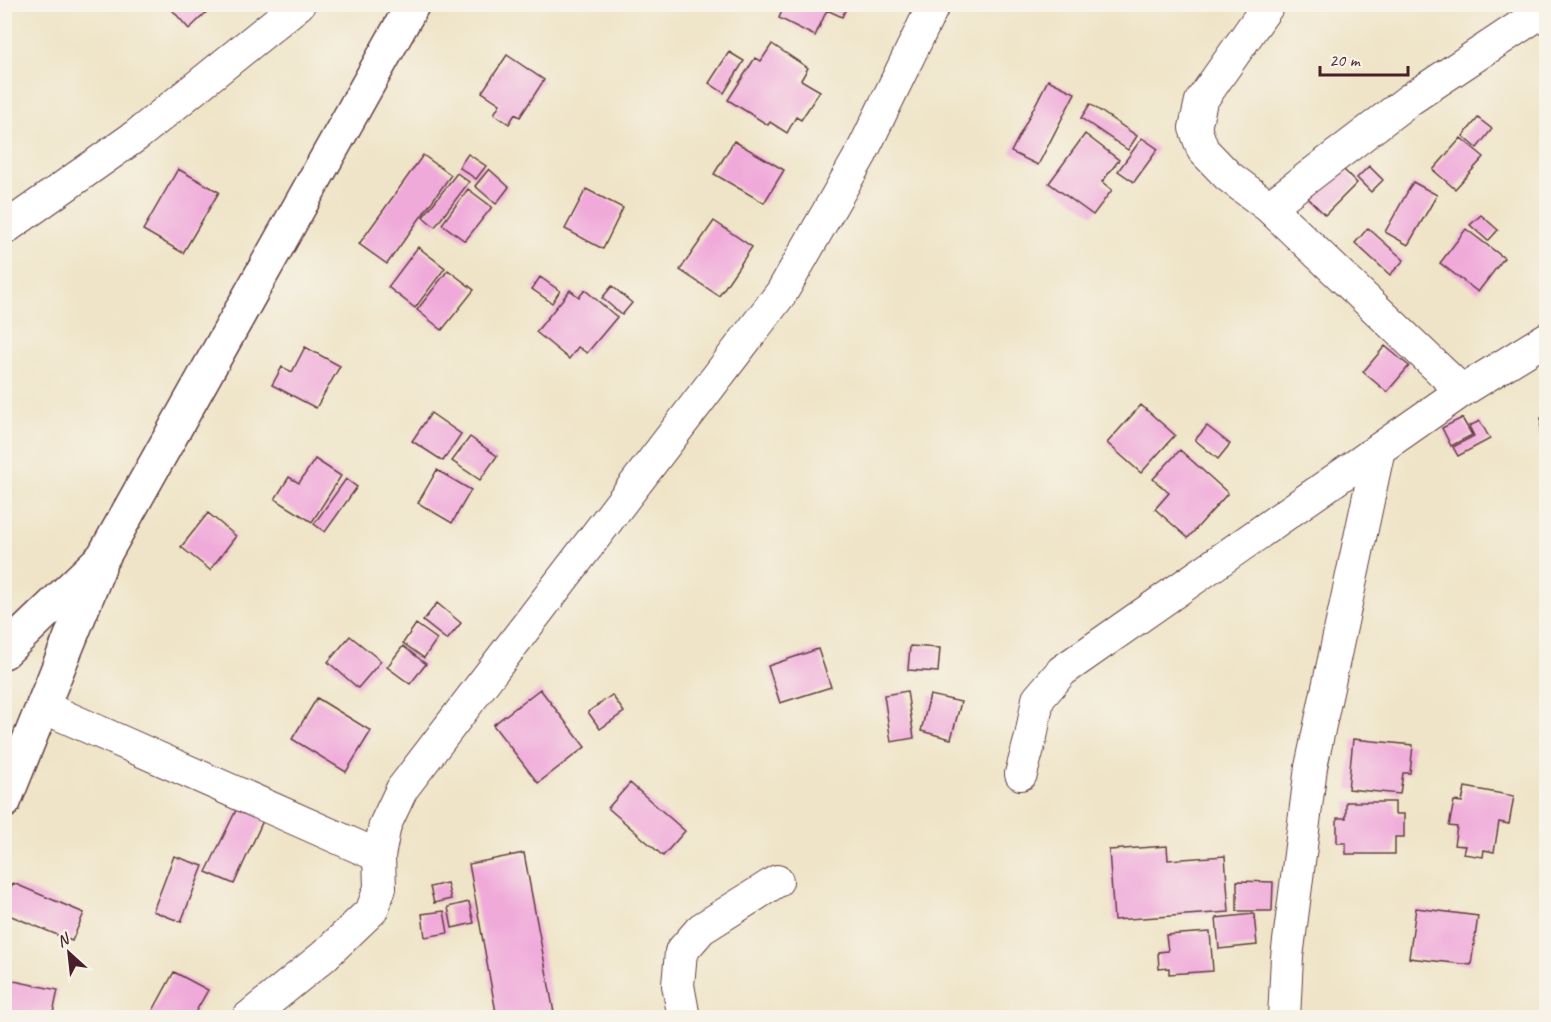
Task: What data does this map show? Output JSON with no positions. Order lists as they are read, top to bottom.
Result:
{
  "scale_bar": "20 m",
  "north": "top left"
}
